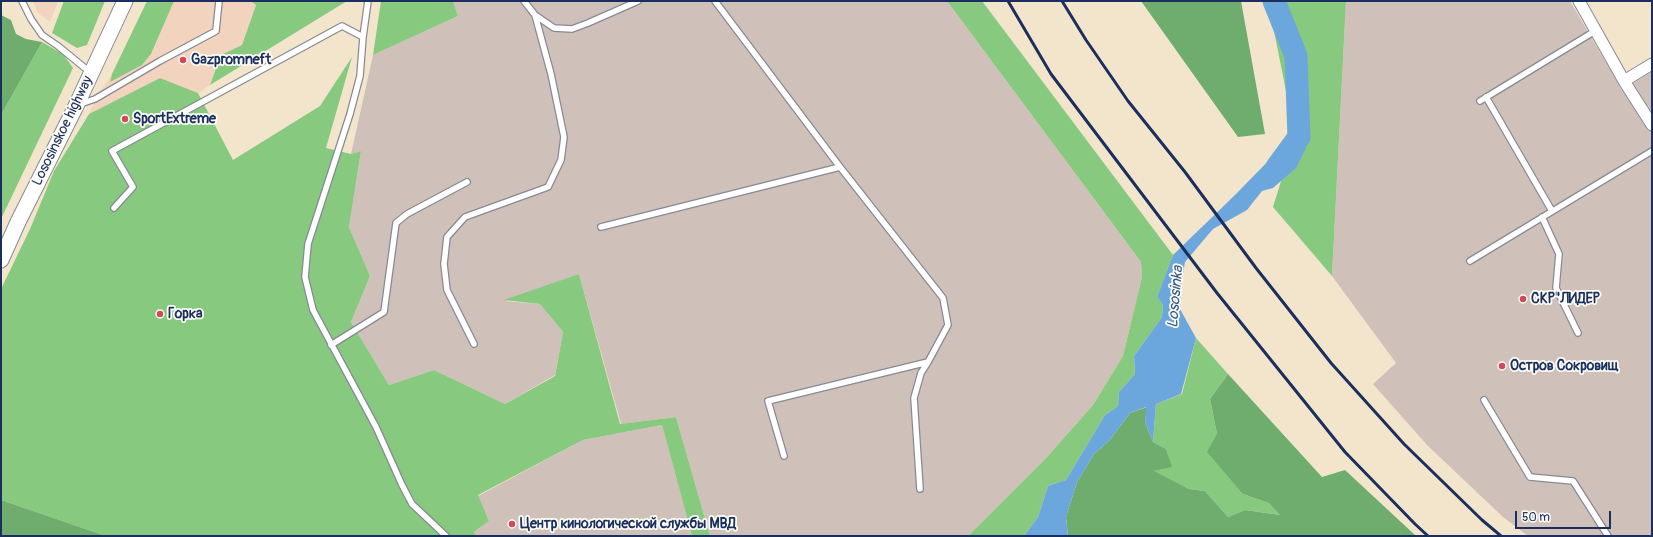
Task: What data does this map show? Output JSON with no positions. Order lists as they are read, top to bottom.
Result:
{
  "streets": {
    "main road": ["Lososinskoe highway"]
  },
  "water": ["Lososinka"],
  "places": [
    "Gazpromneft",
    "SportExtreme",
    "СКР\"ЛИДЕР",
    "Горка",
    "Остров Сокровищ",
    "Центр кинологической службы МВД"
  ],
  "scale_bar": "50 m"
}
